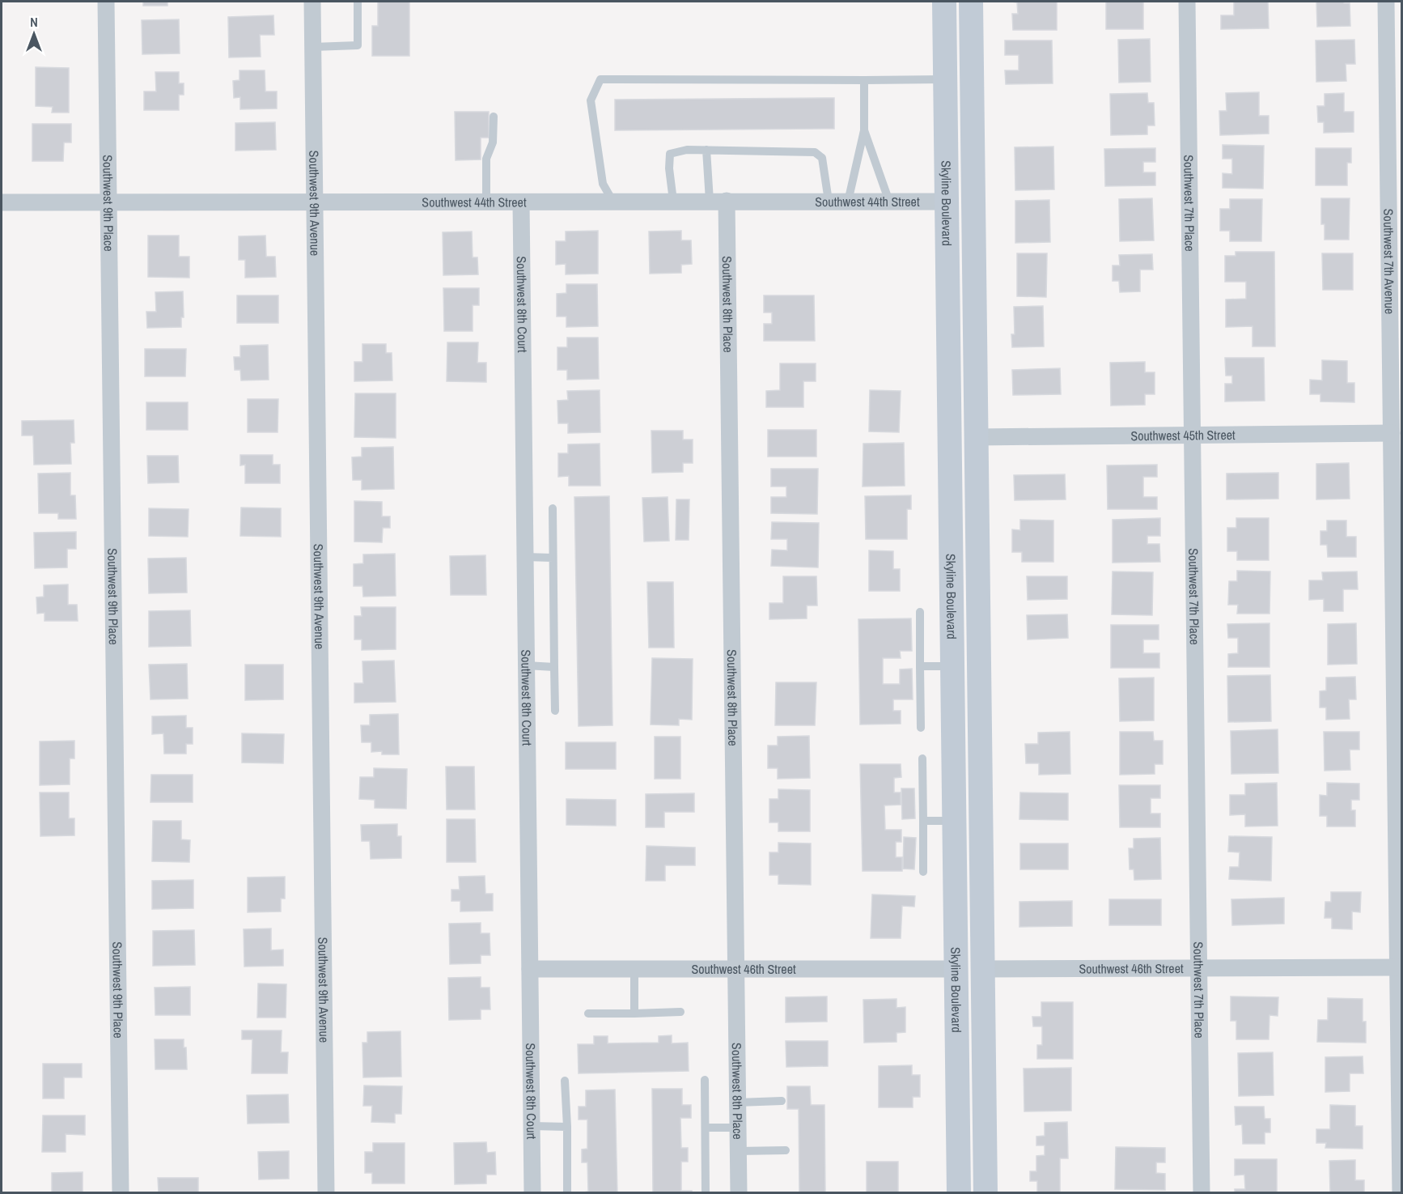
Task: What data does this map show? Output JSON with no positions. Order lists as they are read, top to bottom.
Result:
{
  "streets": {
    "street": [
      "Southwest 44th Street",
      "Southwest 9th Place",
      "Southwest 9th Avenue",
      "Skyline Boulevard",
      "Southwest 7th Place",
      "Southwest 7th Avenue",
      "Southwest 8th Place",
      "Southwest 8th Court",
      "Southwest 45th Street",
      "Southwest 46th Street"
    ]
  },
  "crossings": [
    ["Southwest 44th Street", "Southwest 9th Place"],
    ["Southwest 44th Street", "Southwest 9th Avenue"],
    ["Southwest 44th Street", "Skyline Boulevard"],
    ["Southwest 44th Street", "Southwest 8th Place"],
    ["Southwest 44th Street", "Southwest 8th Court"],
    ["Skyline Boulevard", "Southwest 45th Street"],
    ["Skyline Boulevard", "Southwest 46th Street"],
    ["Southwest 7th Place", "Southwest 45th Street"],
    ["Southwest 7th Place", "Southwest 46th Street"],
    ["Southwest 7th Avenue", "Southwest 45th Street"],
    ["Southwest 7th Avenue", "Southwest 46th Street"],
    ["Southwest 8th Place", "Southwest 46th Street"],
    ["Southwest 8th Court", "Southwest 46th Street"]
  ],
  "north": "top"
}
